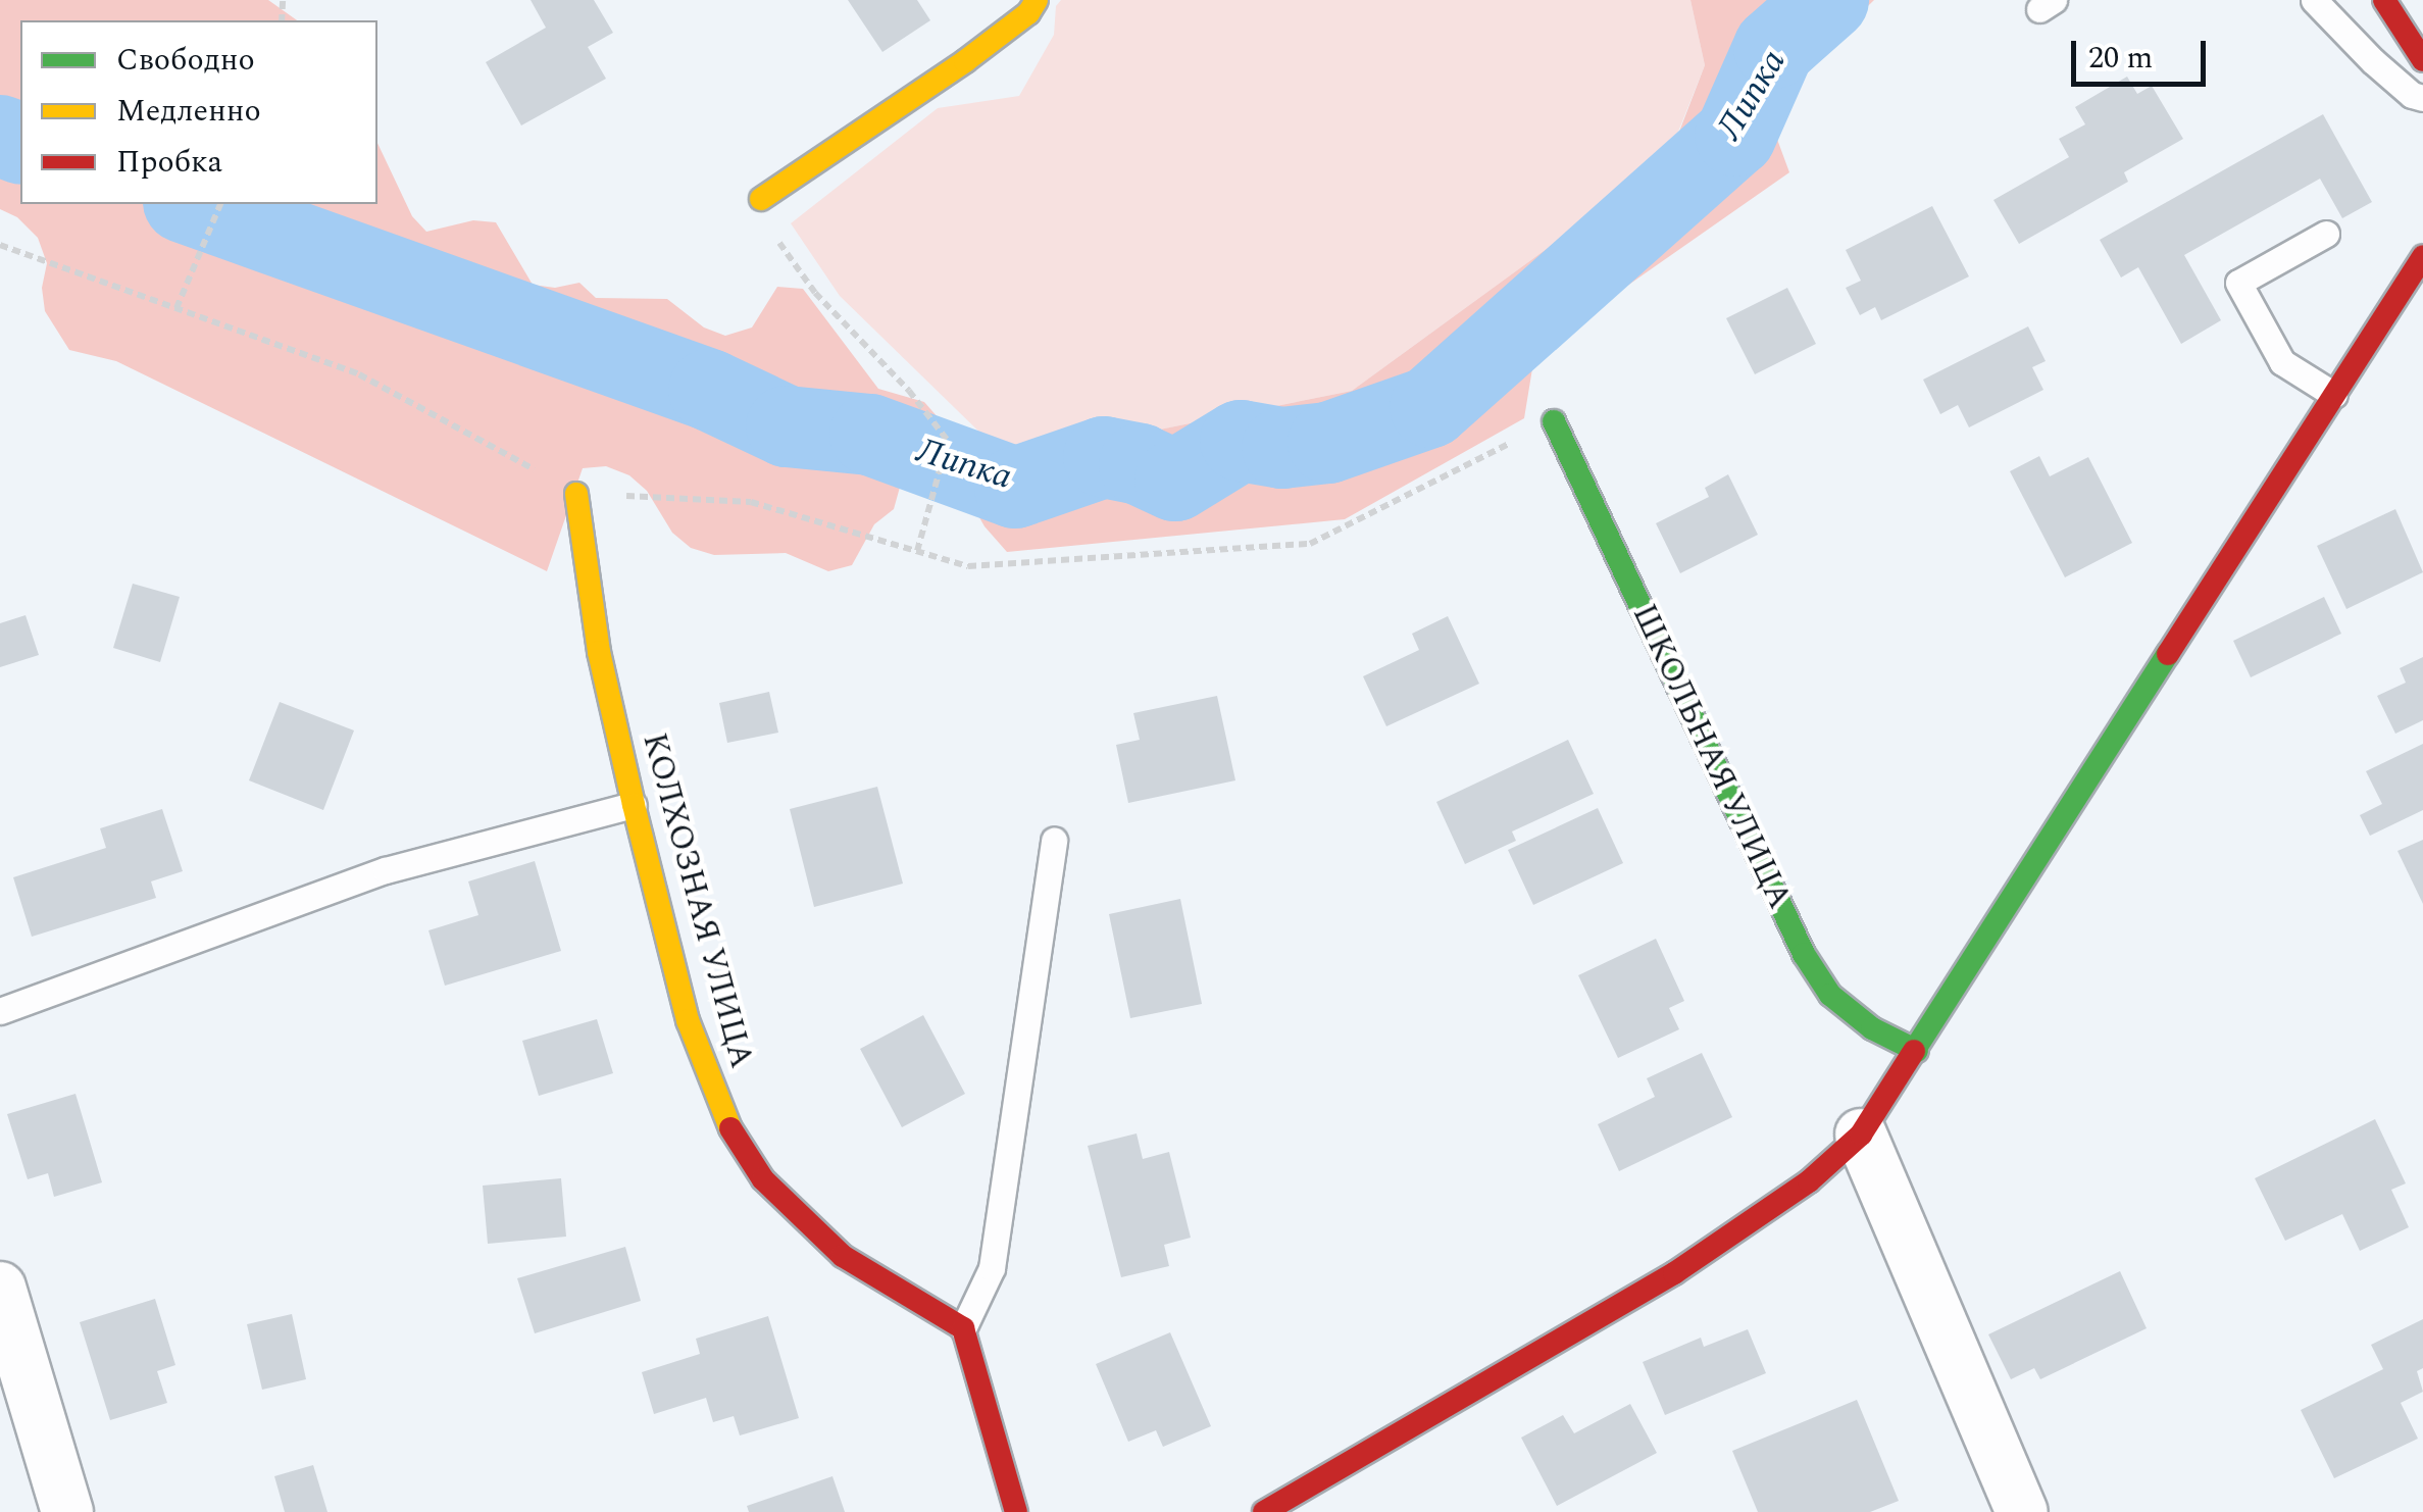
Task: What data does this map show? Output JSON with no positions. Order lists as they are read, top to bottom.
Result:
{
  "streets": {
    "street": ["ШКОЛЬНАЯ УЛИЦА", "КОЛХОЗНАЯ УЛИЦА"]
  },
  "water": ["Липка"],
  "legend": ["Свободно", "Медленно", "Пробка"],
  "scale_bar": "20 m"
}
